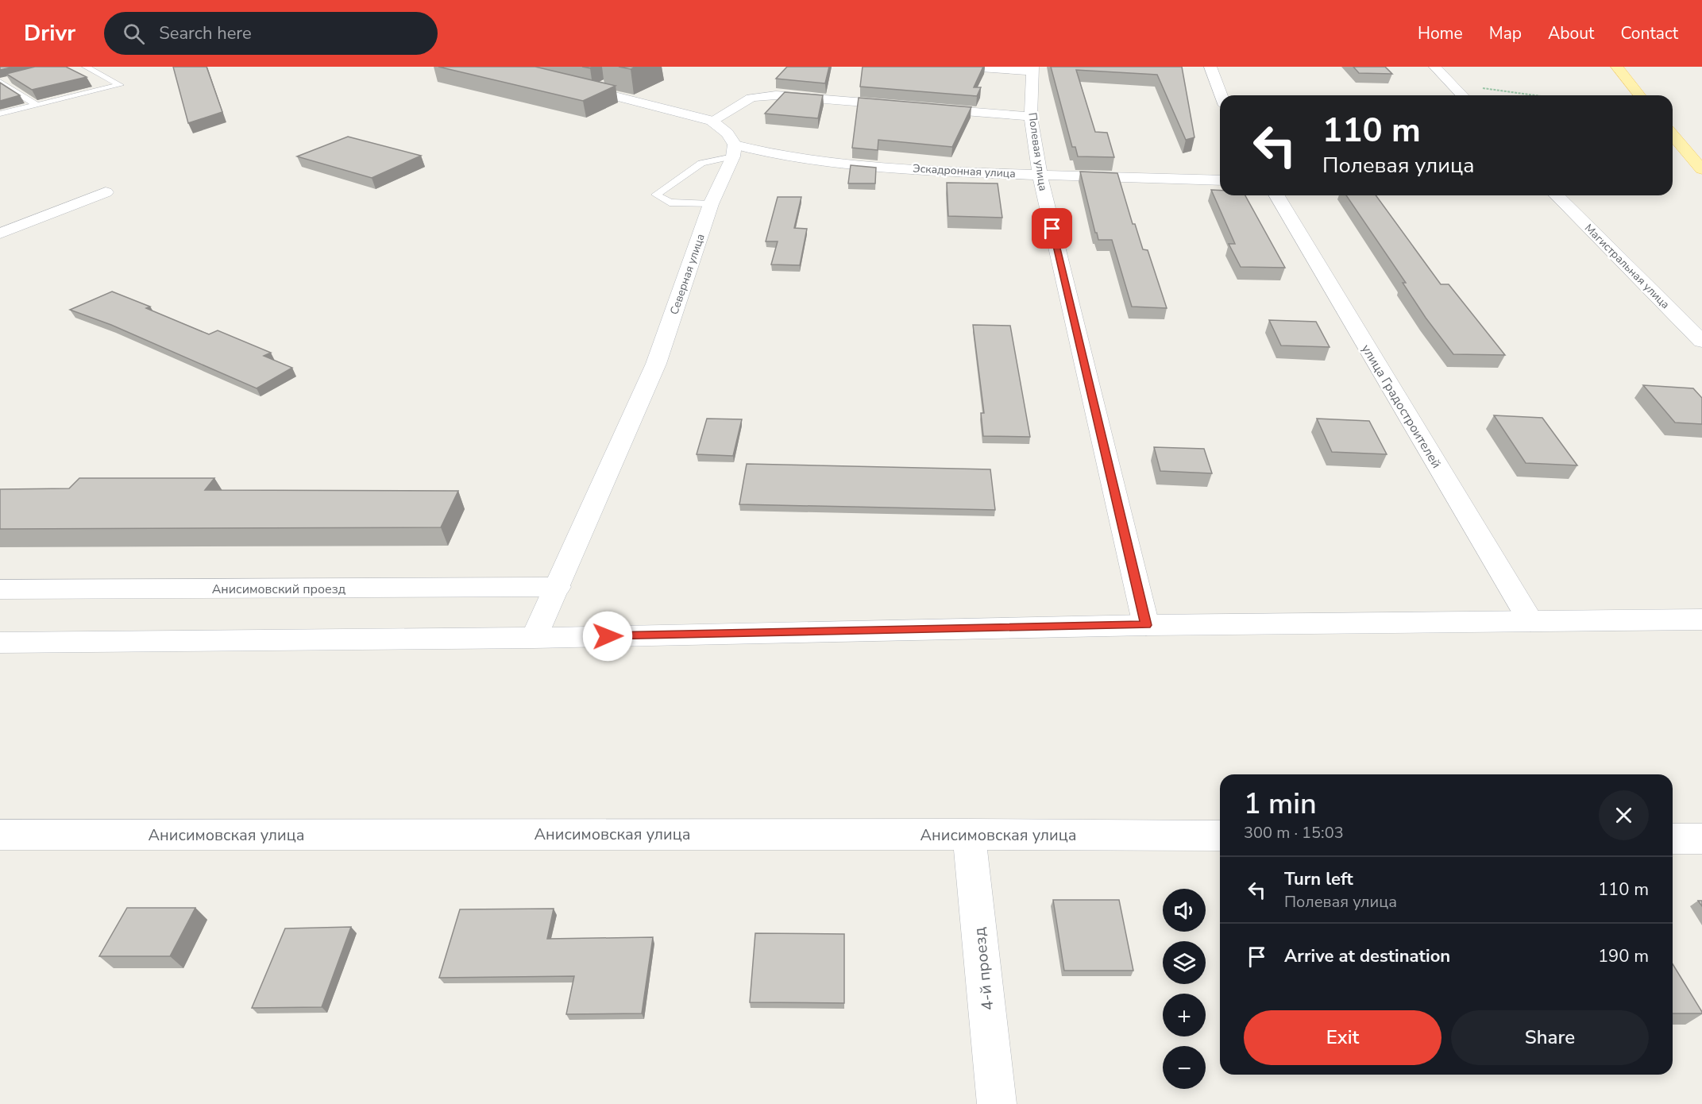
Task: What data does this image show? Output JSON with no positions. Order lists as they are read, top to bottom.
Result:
{
  "streets": {
    "street": [
      "Полевая улица",
      "Эскадронная улица",
      "Магистральная улица",
      "Северная улица",
      "улица Градостроителей",
      "Анисимовский проезд",
      "Анисимовская улица",
      "4-й проезд"
    ]
  },
  "crossings": [
    ["Полевая улица", "Эскадронная улица"],
    ["Эскадронная улица", "Северная улица"],
    ["Северная улица", "Анисимовский проезд"],
    ["Анисимовская улица", "4-й проезд"]
  ],
  "page": {
    "header": "Drivr",
    "search": "Search here",
    "nav": [
      "Home",
      "Map",
      "About",
      "Contact"
    ],
    "turn": ["110 m", "Полевая улица"],
    "heading": ["1 min", "300 m · 15:03"],
    "list": [
      {
        "name": "Turn left",
        "note": "Полевая улица",
        "value": "110 m"
      },
      {
        "name": "Arrive at destination",
        "value": "190 m"
      }
    ],
    "map_buttons": ["+", "−"],
    "buttons": ["Exit", "Share"]
  }
}
